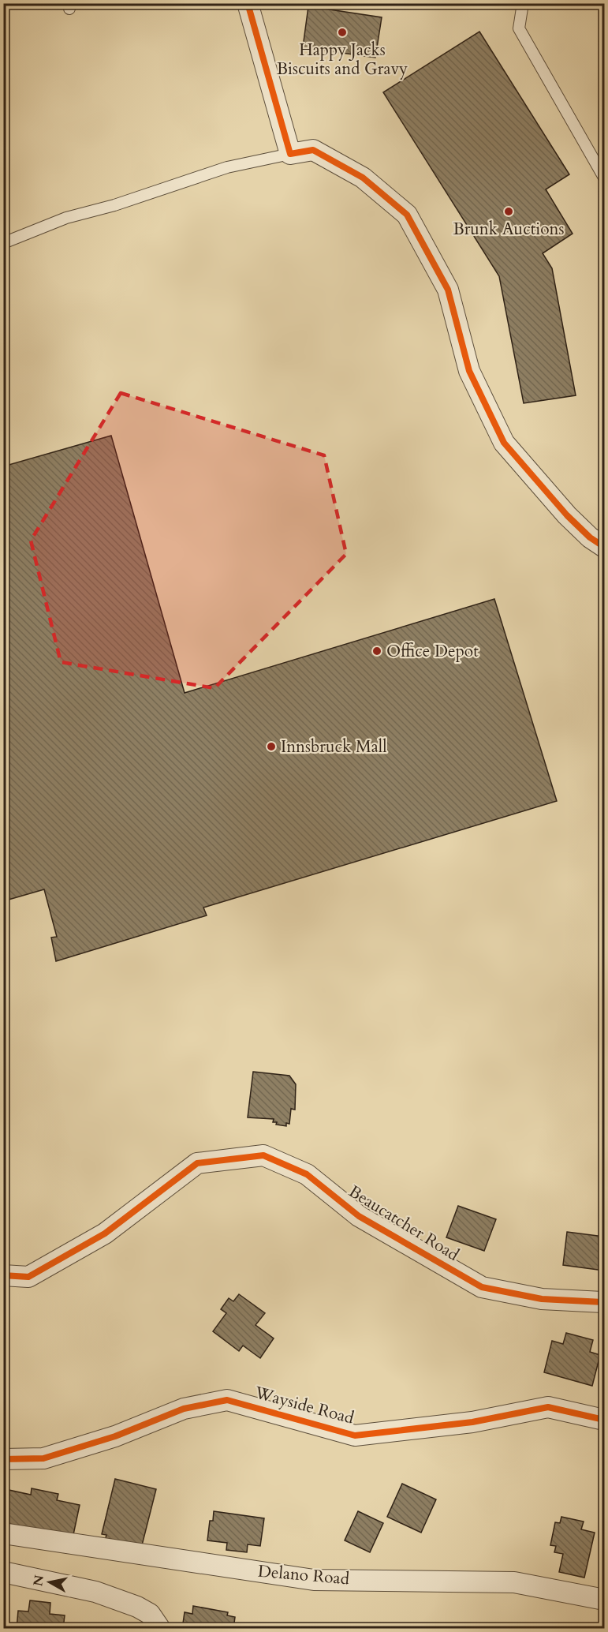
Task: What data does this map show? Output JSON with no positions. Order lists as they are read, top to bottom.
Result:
{
  "streets": {
    "street": ["Beaucatcher Road", "Wayside Road", "Delano Road"]
  },
  "places": [
    "Happy Jacks Biscuits and Gravy",
    "Brunk Auctions",
    "Office Depot",
    "Innsbruck Mall"
  ],
  "north": "left"
}
